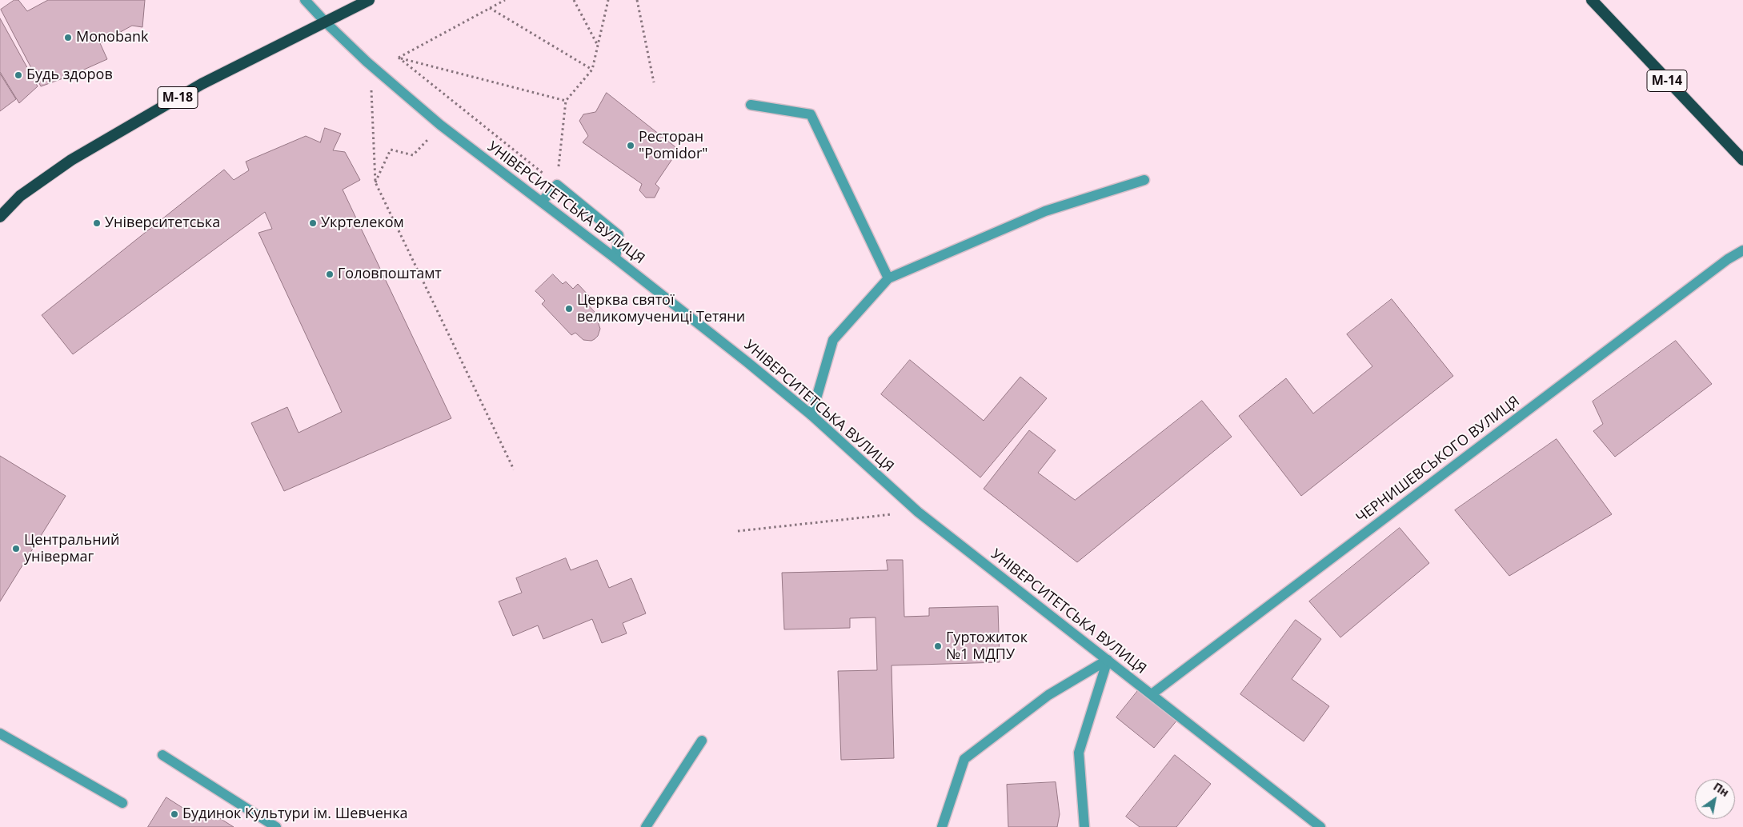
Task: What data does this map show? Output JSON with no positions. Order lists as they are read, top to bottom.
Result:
{
  "streets": {
    "highway": ["М-14", "М-18"],
    "street": ["УНІВЕРСИТЕТСЬКА ВУЛИЦЯ", "ЧЕРНИШЕВСЬКОГО ВУЛИЦЯ"]
  },
  "crossings": [
    ["М-18", "УНІВЕРСИТЕТСЬКА ВУЛИЦЯ"],
    ["УНІВЕРСИТЕТСЬКА ВУЛИЦЯ", "ЧЕРНИШЕВСЬКОГО ВУЛИЦЯ"]
  ],
  "places": [
    "Monobank",
    "Будь здоров",
    "Ресторан \"Pomidor\"",
    "Університетська",
    "Укртелеком",
    "Головпоштамт",
    "Церква святої великомучениці Тетяни",
    "Центральний універмаг",
    "Гуртожиток №1 МДПУ",
    "Будинок Культури ім. Шевченка"
  ],
  "north": "top right"
}
